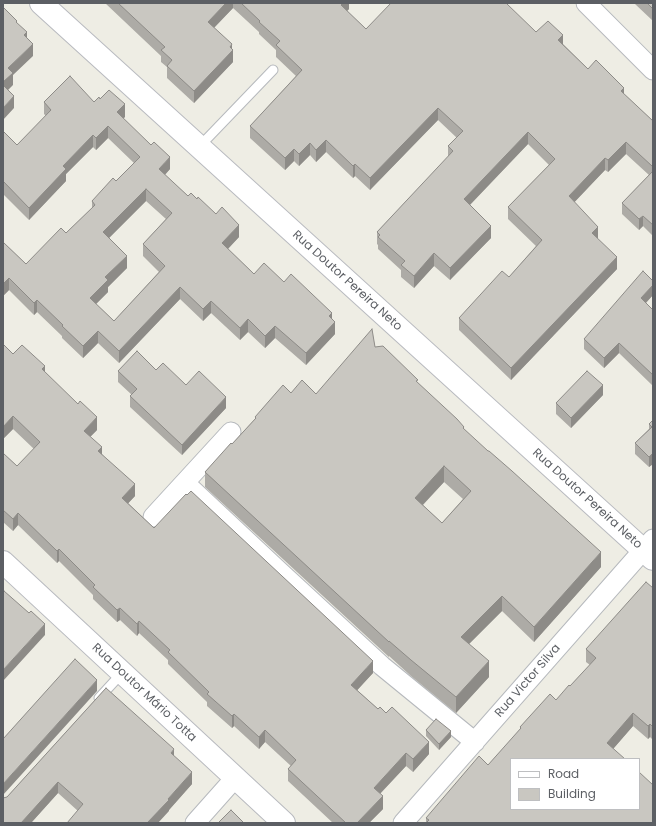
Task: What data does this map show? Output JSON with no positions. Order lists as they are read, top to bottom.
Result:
{
  "streets": {
    "street": ["Rua Doutor Pereira Neto", "Rua Victor Silva", "Rua Doutor Mário Totta"]
  },
  "crossings": [
    ["Rua Doutor Pereira Neto", "Rua Victor Silva"]
  ],
  "legend": ["Road", "Building"]
}
